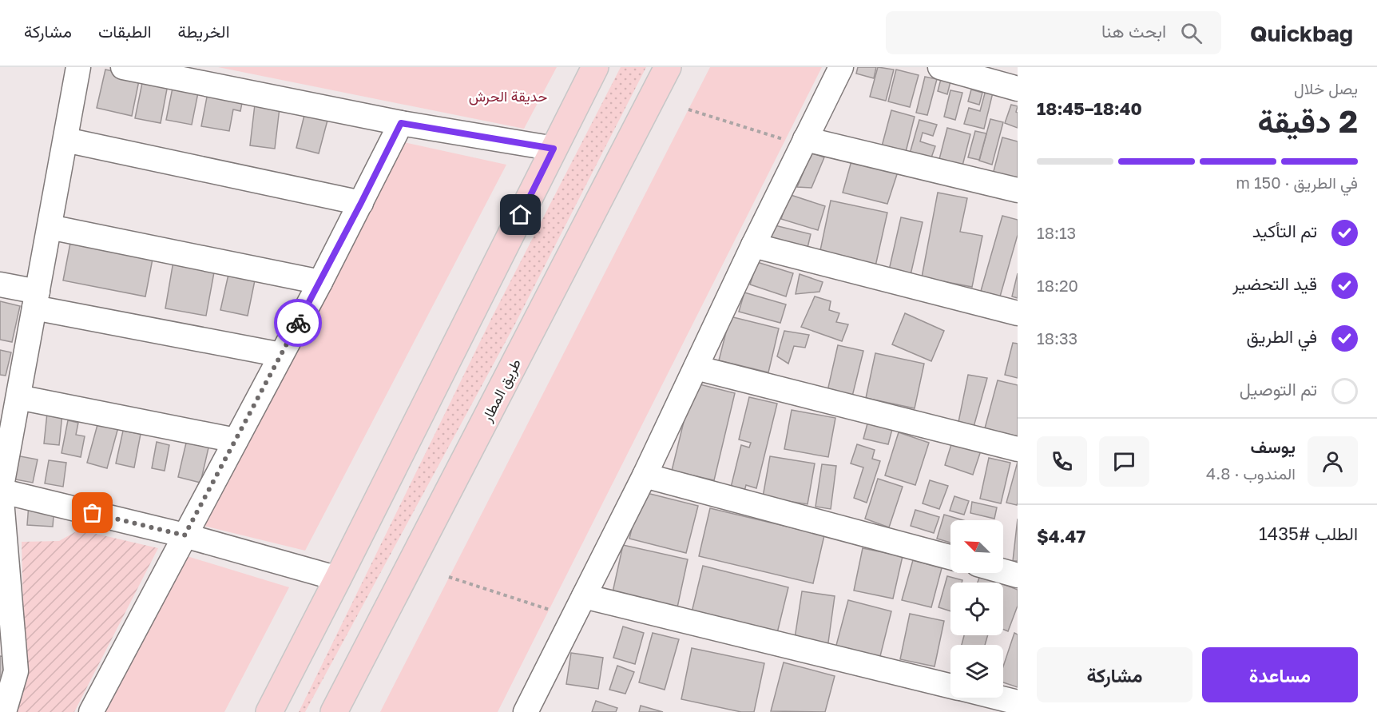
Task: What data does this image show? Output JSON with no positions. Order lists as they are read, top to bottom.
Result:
{
  "streets": {
    "main road": ["طريق المطار"]
  },
  "parks": ["حديقة الحرش"],
  "north": "top left",
  "page": {
    "header": "Quickbag",
    "search": "ابحث هنا",
    "nav": ["الخريطة", "الطبقات", "مشاركة"],
    "heading": ["2 دقيقة", "يصل خلال", "18:40–18:45"],
    "panel": [
      "يوسف",
      "المندوب · 4.8",
      "الطلب #1435",
      "$4.47"
    ],
    "bar": "في الطريق · 150 m",
    "list": [
      ["تم التأكيد", "18:13"],
      ["قيد التحضير", "18:20"],
      ["في الطريق", "18:33"],
      "تم التوصيل"
    ],
    "buttons": ["مساعدة", "مشاركة"]
  }
}
